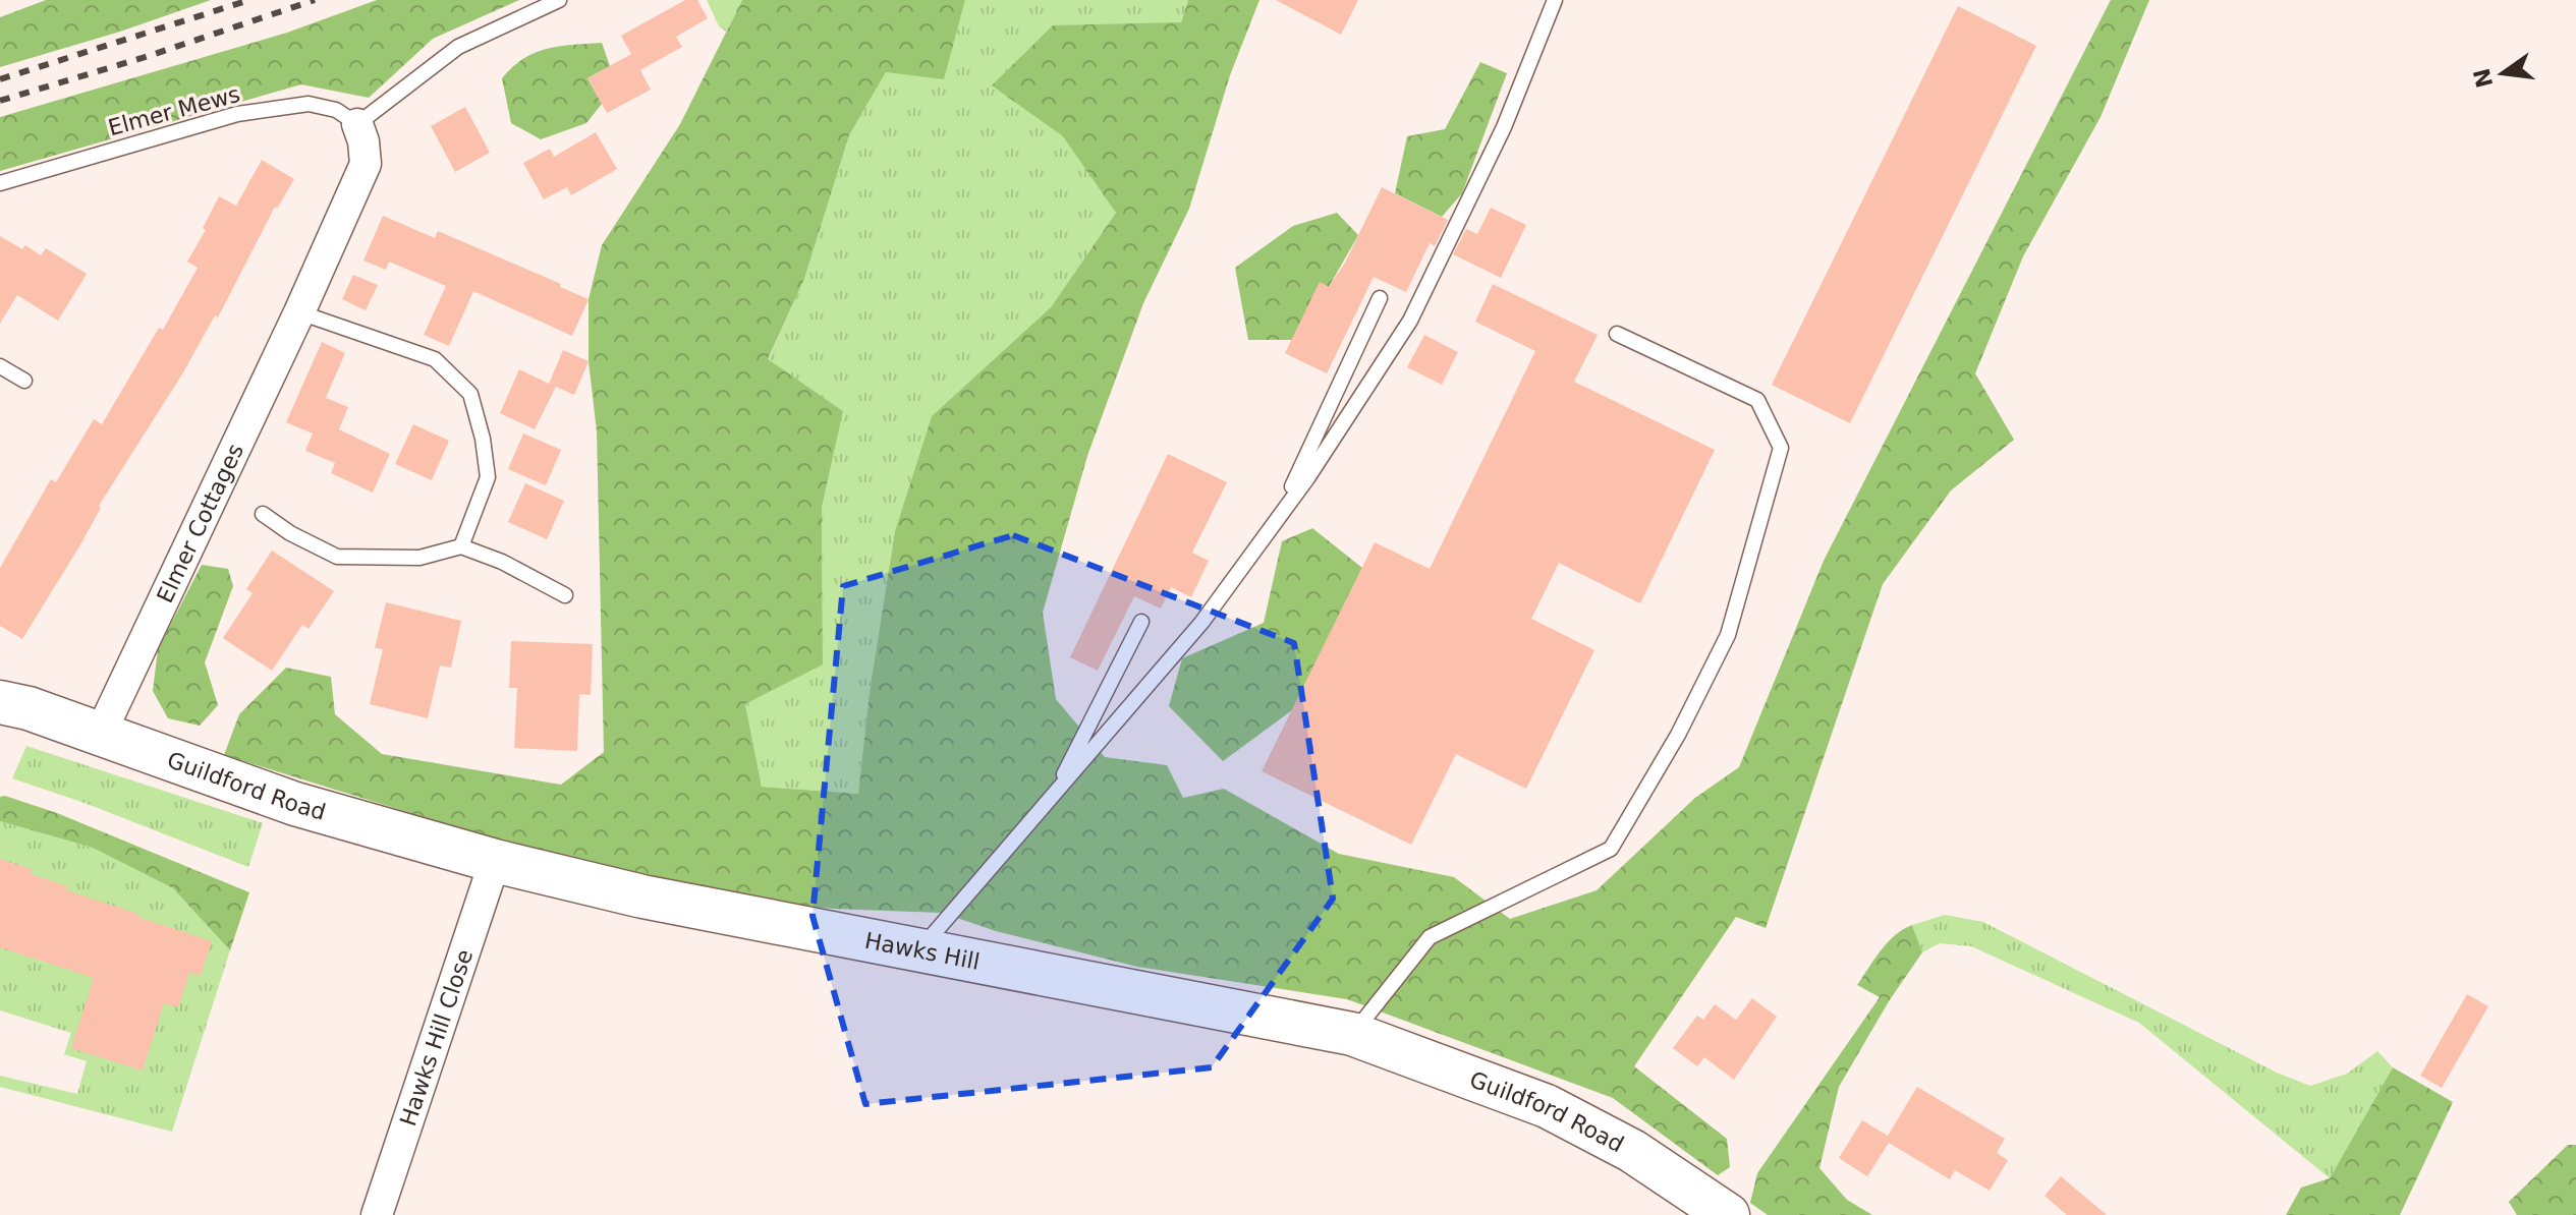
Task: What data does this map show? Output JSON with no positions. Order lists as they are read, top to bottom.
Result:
{
  "streets": {
    "main road": ["Guildford Road", "Hawks Hill"],
    "street": ["Elmer Cottages", "Hawks Hill Close"],
    "lane": ["Elmer Mews"]
  },
  "crossings": [
    ["Elmer Mews", "Elmer Cottages"],
    ["Elmer Cottages", "Guildford Road"],
    ["Guildford Road", "Hawks Hill"],
    ["Guildford Road", "Hawks Hill Close"],
    ["Hawks Hill", "Hawks Hill Close"]
  ],
  "north": "left"
}
